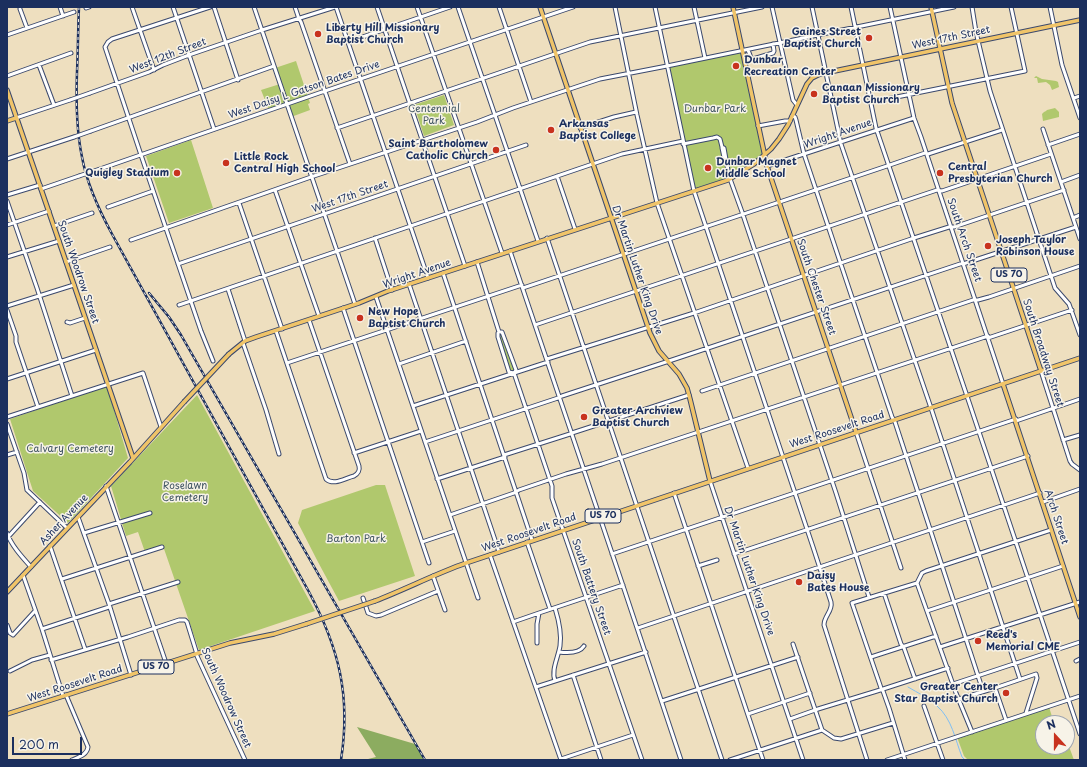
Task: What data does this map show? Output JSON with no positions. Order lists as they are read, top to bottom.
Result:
{
  "streets": {
    "main road": [
      "West 17th Street",
      "West 12th Street",
      "Wright Avenue",
      "Dr Martin Luther King Drive",
      "South Woodrow Street",
      "US 70",
      "South Chester Street",
      "South Broadway Street",
      "West Roosevelt Road",
      "Arch Street",
      "Asher Avenue"
    ],
    "street": ["West Daisy L Gatson Bates Drive", "South Arch Street", "South Battery Street"]
  },
  "crossings": [
    ["West 17th Street", "Wright Avenue"],
    ["West 17th Street", "South Arch Street"],
    ["West 17th Street", "South Broadway Street"],
    ["West 12th Street", "South Woodrow Street"],
    ["West Daisy L Gatson Bates Drive", "Dr Martin Luther King Drive"],
    ["West Daisy L Gatson Bates Drive", "South Woodrow Street"],
    ["Wright Avenue", "South Arch Street"],
    ["Wright Avenue", "Dr Martin Luther King Drive"],
    ["Wright Avenue", "South Woodrow Street"],
    ["Wright Avenue", "South Chester Street"],
    ["Wright Avenue", "Asher Avenue"],
    ["Wright Avenue", "South Battery Street"],
    ["South Arch Street", "West Roosevelt Road"],
    ["South Arch Street", "Arch Street"],
    ["Dr Martin Luther King Drive", "West Roosevelt Road"],
    ["South Woodrow Street", "West Roosevelt Road"],
    ["South Woodrow Street", "Asher Avenue"],
    ["South Chester Street", "West Roosevelt Road"],
    ["South Broadway Street", "West Roosevelt Road"],
    ["West Roosevelt Road", "Arch Street"],
    ["West Roosevelt Road", "South Battery Street"]
  ],
  "parks": [
    "Centennial Park",
    "Dunbar Park",
    "Calvary Cemetery",
    "Roselawn Cemetery",
    "Barton Park"
  ],
  "places": [
    "Liberty Hill Missionary Baptist Church",
    "Gaines Street Baptist Church",
    "Dunbar Recreation Center",
    "Canaan Missionary Baptist Church",
    "Arkansas Baptist College",
    "Saint Bartholomew Catholic Church",
    "Little Rock Central High School",
    "Dunbar Magnet Middle School",
    "Quigley Stadium",
    "Central Presbyterian Church",
    "Joseph Taylor Robinson House",
    "New Hope Baptist Church",
    "Greater Archview Baptist Church",
    "Daisy Bates House",
    "Reed's Memorial CME",
    "Greater Center Star Baptist Church"
  ],
  "scale_bar": "200 m",
  "north": "top"
}
